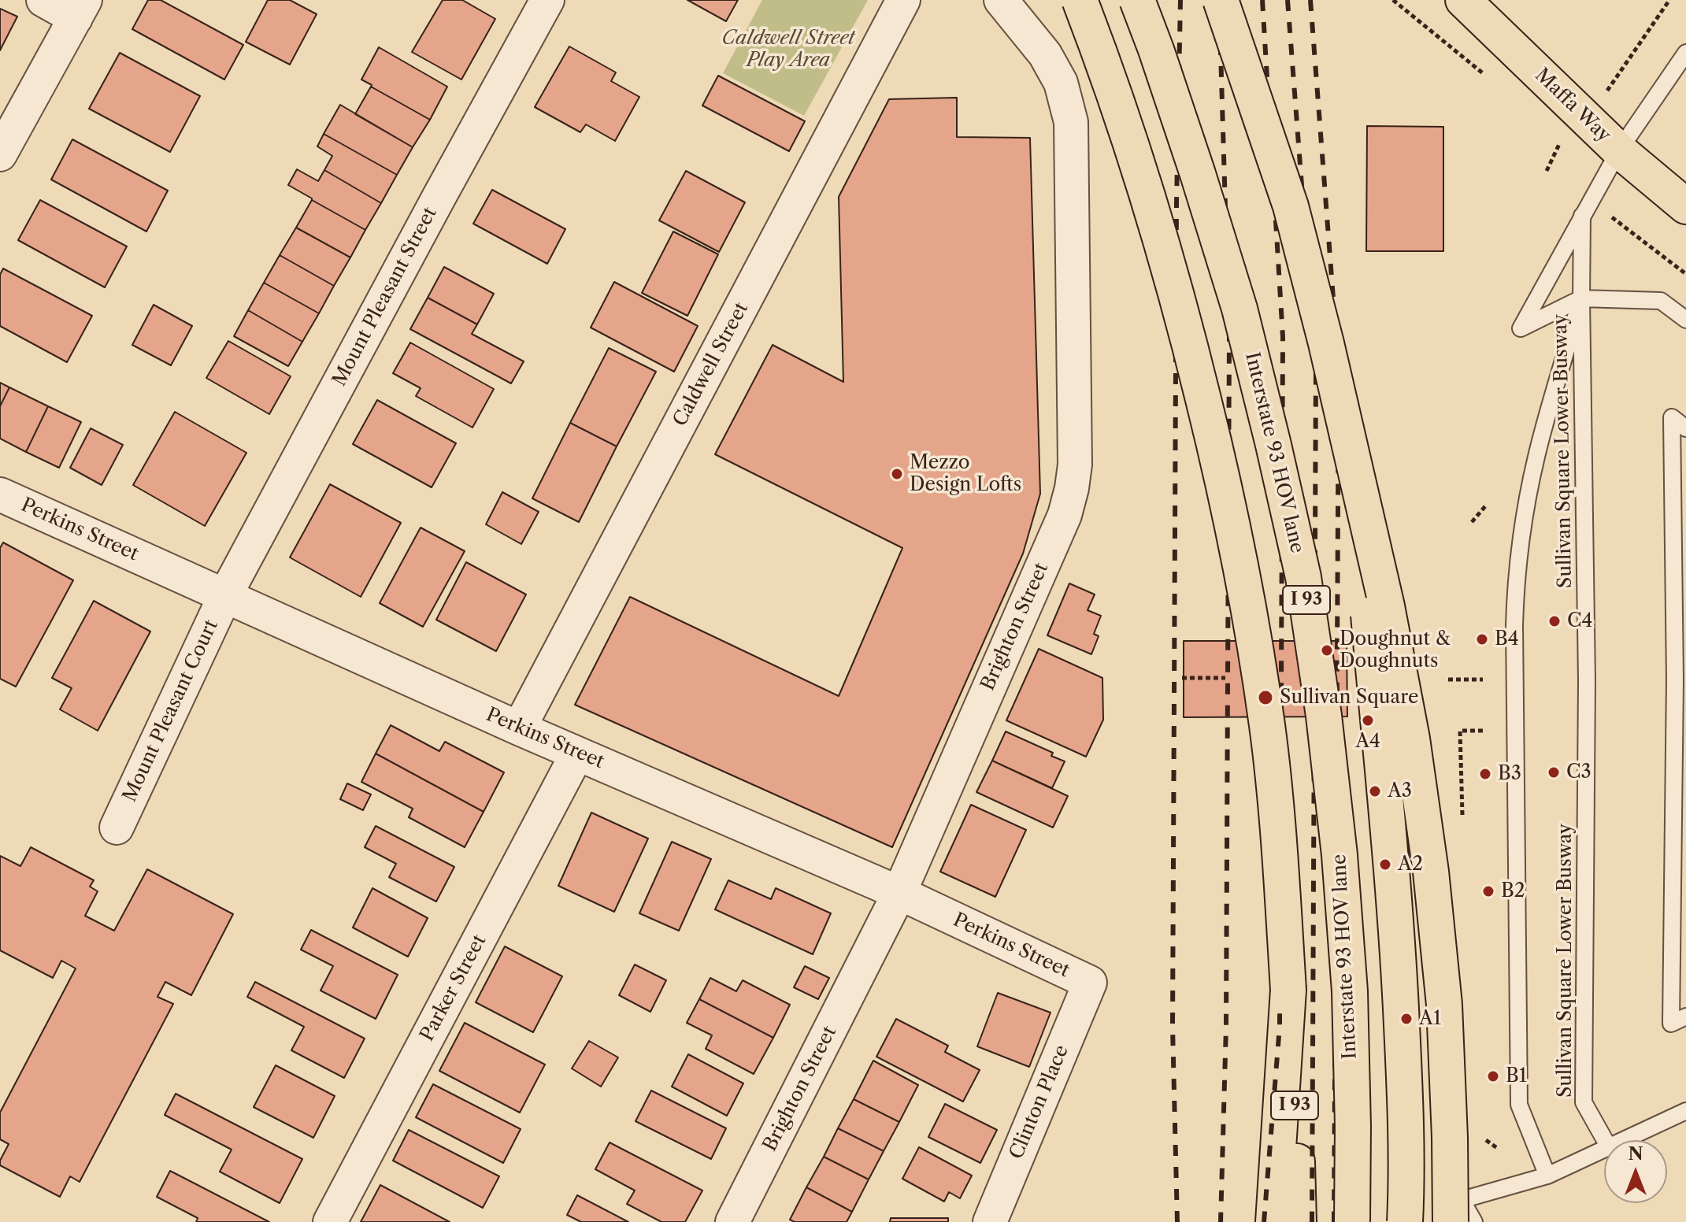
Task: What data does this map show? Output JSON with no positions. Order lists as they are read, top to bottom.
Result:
{
  "streets": {
    "main road": ["Maffa Way", "Interstate 93 HOV lane", "I 93"],
    "street": [
      "Mount Pleasant Street",
      "Caldwell Street",
      "Perkins Street",
      "Brighton Street",
      "Mount Pleasant Court",
      "Parker Street",
      "Clinton Place"
    ],
    "lane": ["Sullivan Square Lower Busway"]
  },
  "crossings": [
    ["Mount Pleasant Street", "Perkins Street"],
    ["Mount Pleasant Street", "Mount Pleasant Court"],
    ["Caldwell Street", "Perkins Street"],
    ["Perkins Street", "Brighton Street"],
    ["Perkins Street", "Mount Pleasant Court"],
    ["Perkins Street", "Parker Street"],
    ["Perkins Street", "Clinton Place"]
  ],
  "parks": ["Caldwell Street Play Area"],
  "places": [
    "Mezzo Design Lofts",
    "C4",
    "B4",
    "Doughnut & Doughnuts",
    "Sullivan Square",
    "A4",
    "C3",
    "B3",
    "A3",
    "A2",
    "B2",
    "A1",
    "B1"
  ],
  "north": "top"
}
